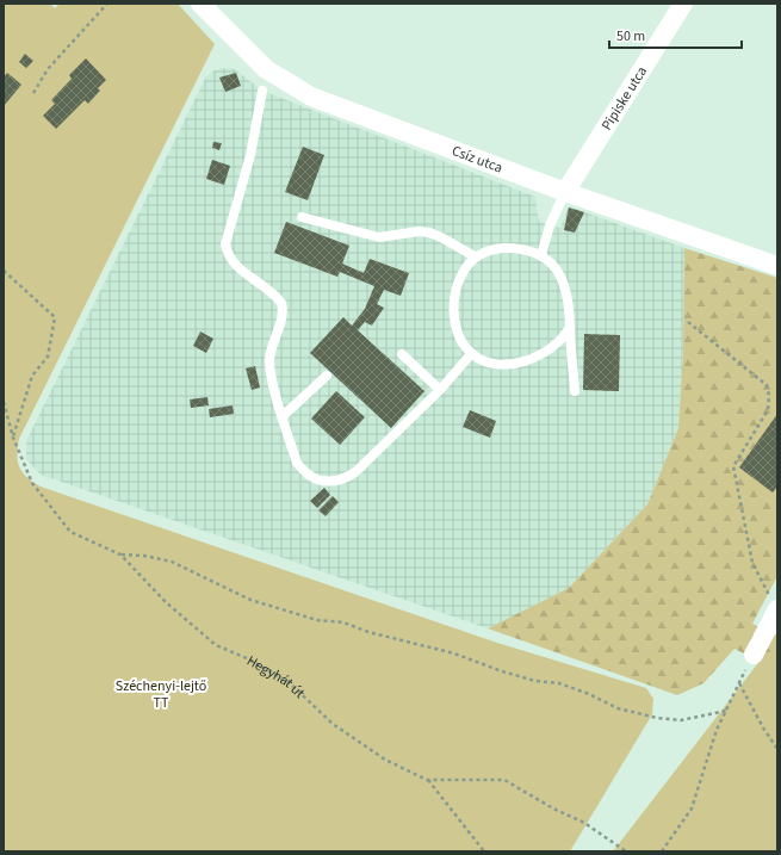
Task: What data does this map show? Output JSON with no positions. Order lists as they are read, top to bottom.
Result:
{
  "streets": {
    "street": ["Pipiske utca", "Csíz utca"],
    "path": ["Hegyhát út"]
  },
  "crossings": [
    ["Pipiske utca", "Csíz utca"]
  ],
  "parks": ["Széchenyi-lejtő TT"],
  "scale_bar": "50 m"
}
